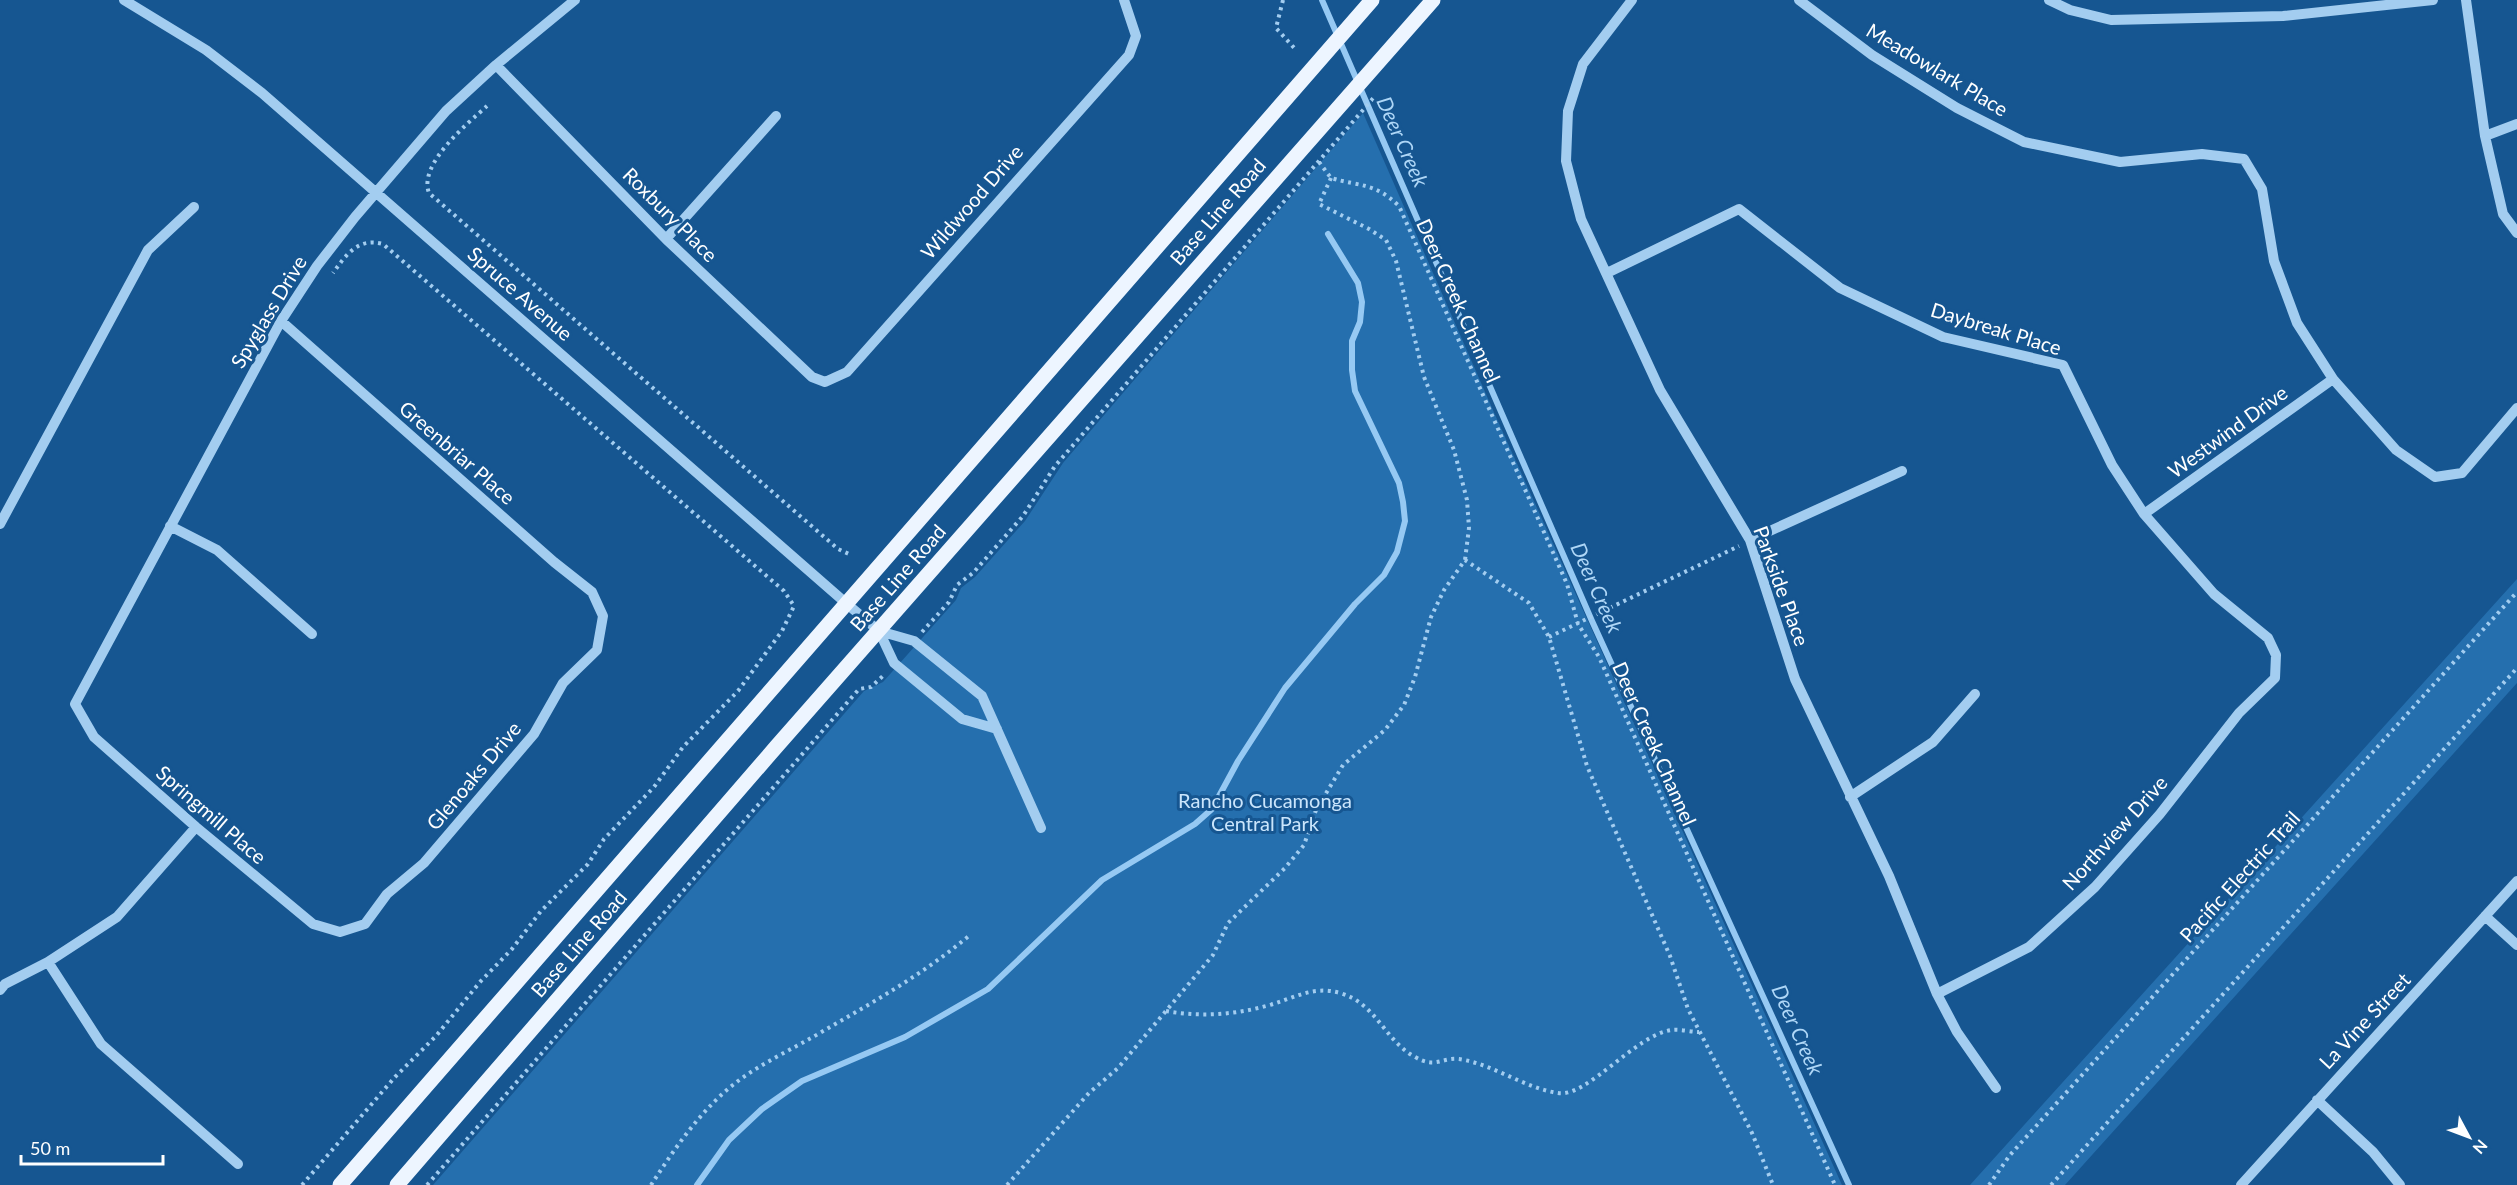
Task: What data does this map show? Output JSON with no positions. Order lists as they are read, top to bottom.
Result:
{
  "streets": {
    "main road": ["Base Line Road"],
    "street": [
      "Meadowlark Place",
      "Wildwood Drive",
      "Roxbury Place",
      "Spruce Avenue",
      "Spyglass Drive",
      "Daybreak Place",
      "Westwind Drive",
      "Greenbriar Place",
      "Parkside Place",
      "Glenoaks Drive",
      "Springmill Place",
      "Northview Drive",
      "La Vine Street"
    ],
    "path": ["Deer Creek Channel", "Pacific Electric Trail"]
  },
  "crossings": [
    ["Meadowlark Place", "Westwind Drive"],
    ["Wildwood Drive", "Roxbury Place"],
    ["Base Line Road", "Spruce Avenue"],
    ["Roxbury Place", "Spyglass Drive"],
    ["Spruce Avenue", "Spyglass Drive"],
    ["Spyglass Drive", "Greenbriar Place"],
    ["Spyglass Drive", "Springmill Place"],
    ["Daybreak Place", "Westwind Drive"],
    ["Daybreak Place", "Parkside Place"],
    ["Daybreak Place", "Northview Drive"],
    ["Greenbriar Place", "Glenoaks Drive"],
    ["Parkside Place", "Northview Drive"],
    ["Glenoaks Drive", "Springmill Place"]
  ],
  "water": ["Deer Creek"],
  "parks": ["Rancho Cucamonga Central Park"],
  "scale_bar": "50 m",
  "north": "bottom right"
}
